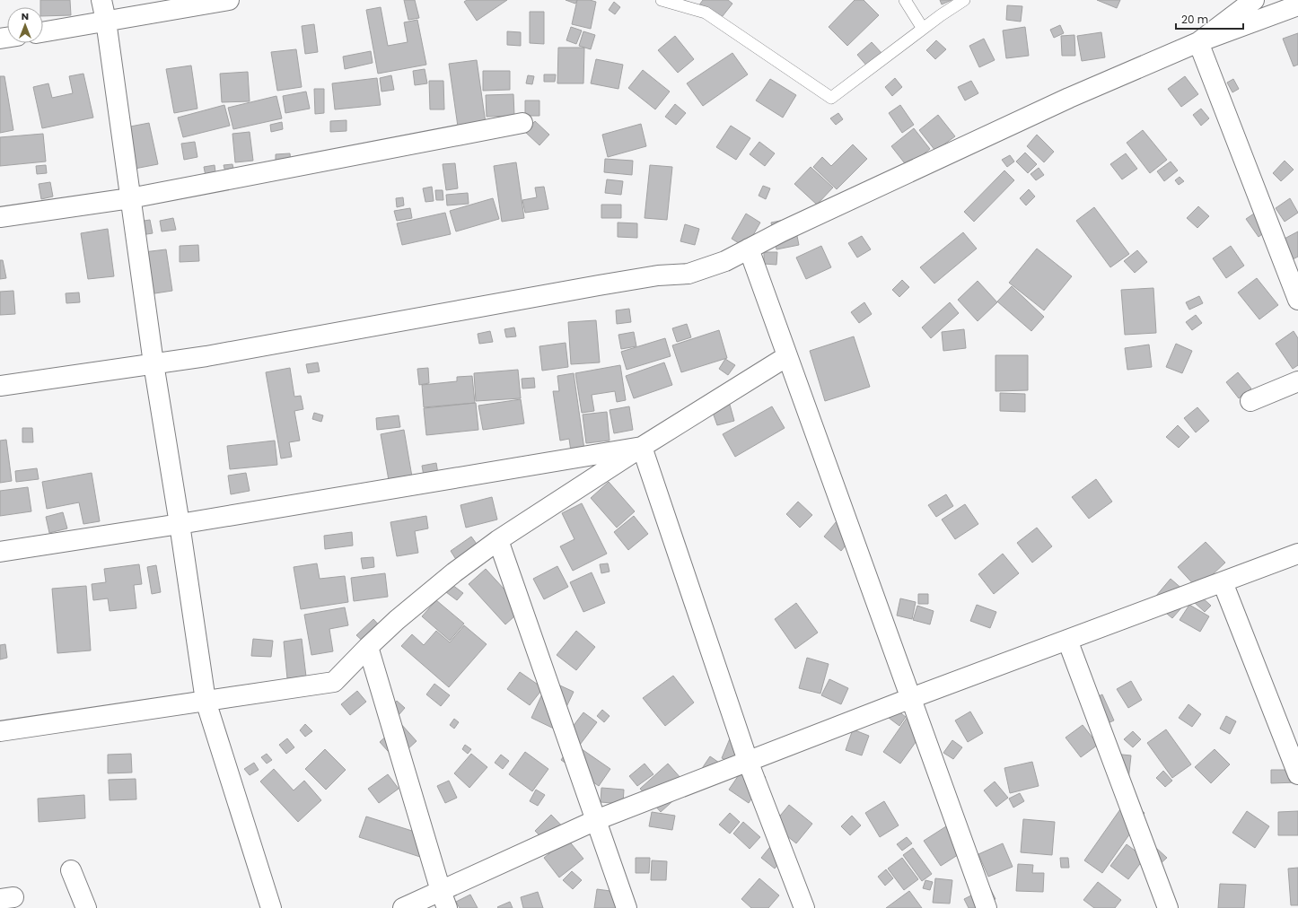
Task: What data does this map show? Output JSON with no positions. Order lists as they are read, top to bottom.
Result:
{
  "scale_bar": "20 m",
  "north": "top"
}
